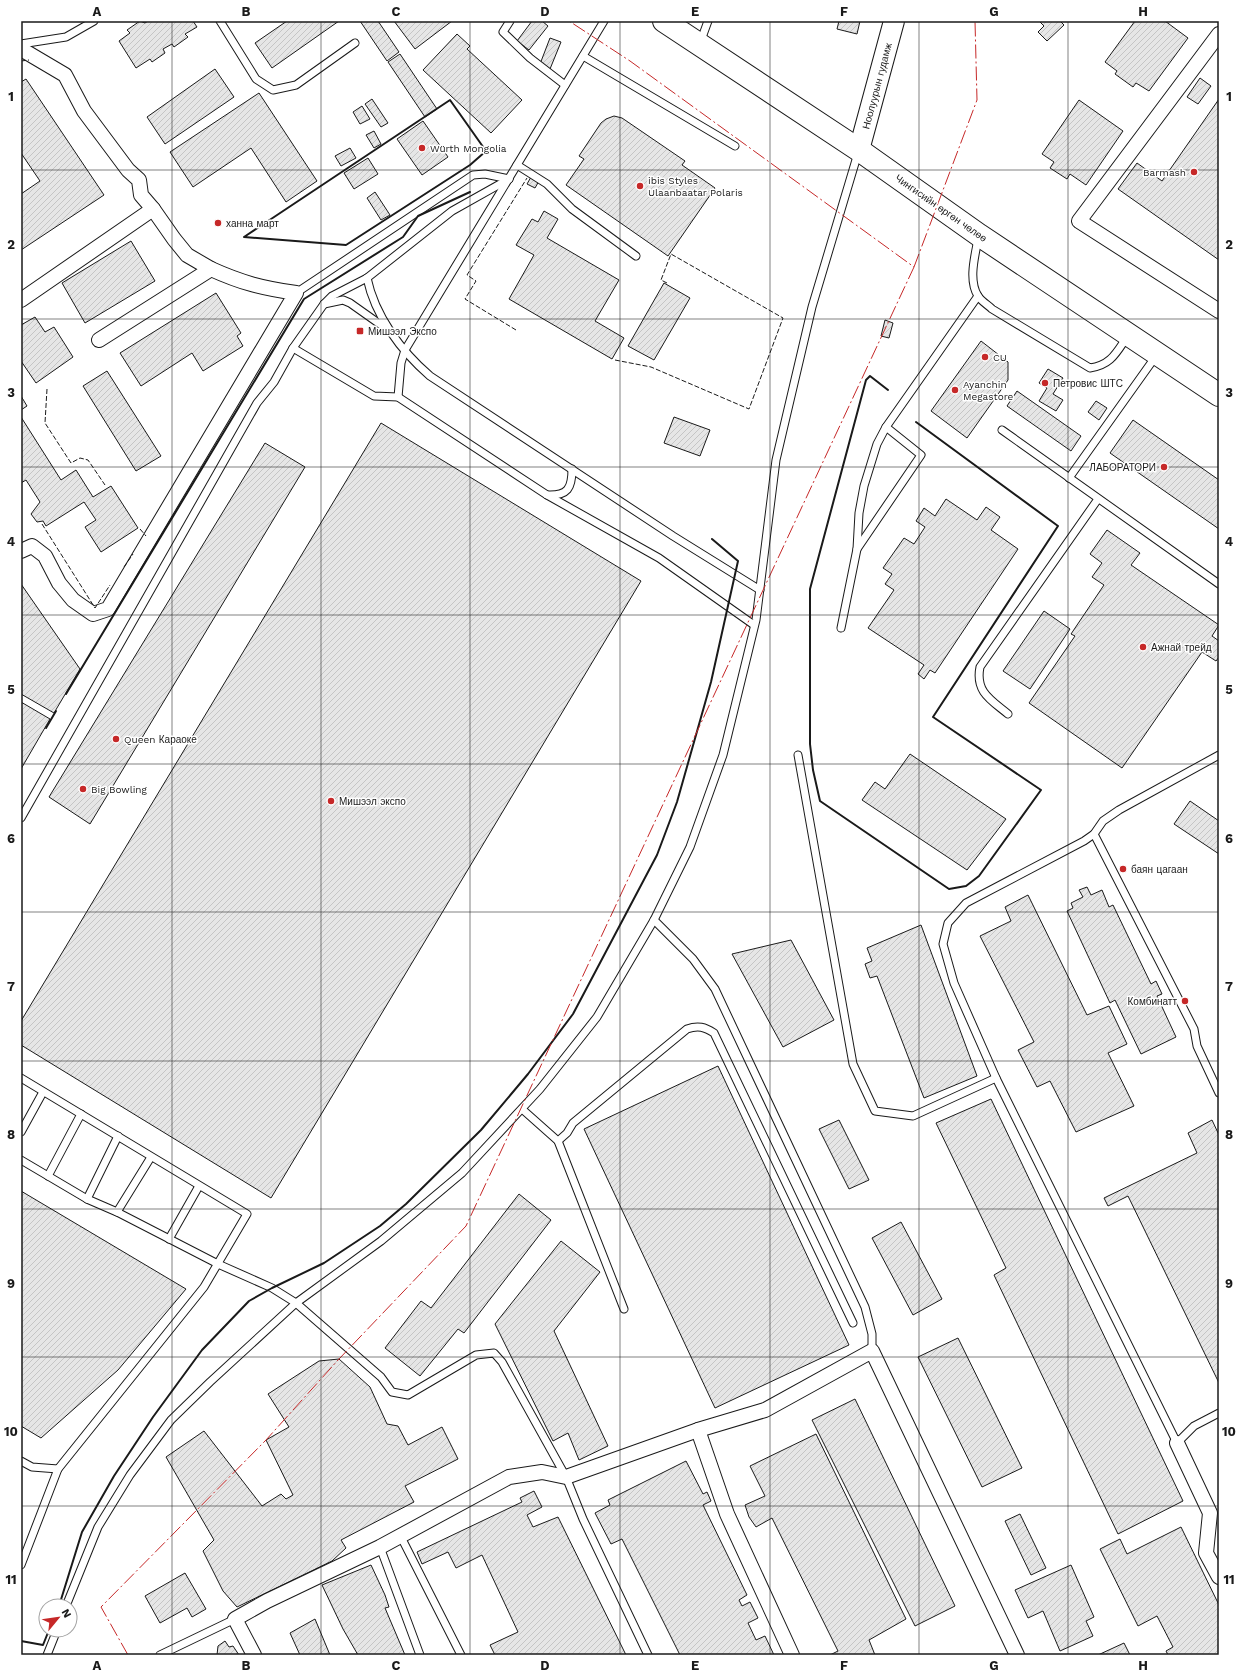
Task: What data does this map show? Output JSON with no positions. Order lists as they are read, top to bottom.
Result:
{
  "streets": {
    "highway": ["Чингисийн өргөн чөлөө"],
    "street": ["Ноолуурын гудамж"]
  },
  "crossings": [
    ["Ноолуурын гудамж", "Чингисийн өргөн чөлөө"]
  ],
  "places": {
    "other": [
      "Würth Mongolia",
      "Barmash",
      "ibis Styles Ulaanbaatar Polaris",
      "ханна март",
      "CU",
      "Петровис ШТС",
      "Ayanchin Megastore",
      "ЛАБОРАТОРИ",
      "Ажнай трейд",
      "Queen Караоке",
      "Big Bowling",
      "Мишээл экспо",
      "баян цагаан",
      "Комбинатт"
    ],
    "transit": ["Мишээл Экспо"]
  },
  "north": "top right",
  "grid": {
    "columns": [
      "A",
      "B",
      "C",
      "D",
      "E",
      "F",
      "G",
      "H"
    ],
    "rows": [
      "1",
      "2",
      "3",
      "4",
      "5",
      "6",
      "7",
      "8",
      "9",
      "10",
      "11"
    ]
  }
}
